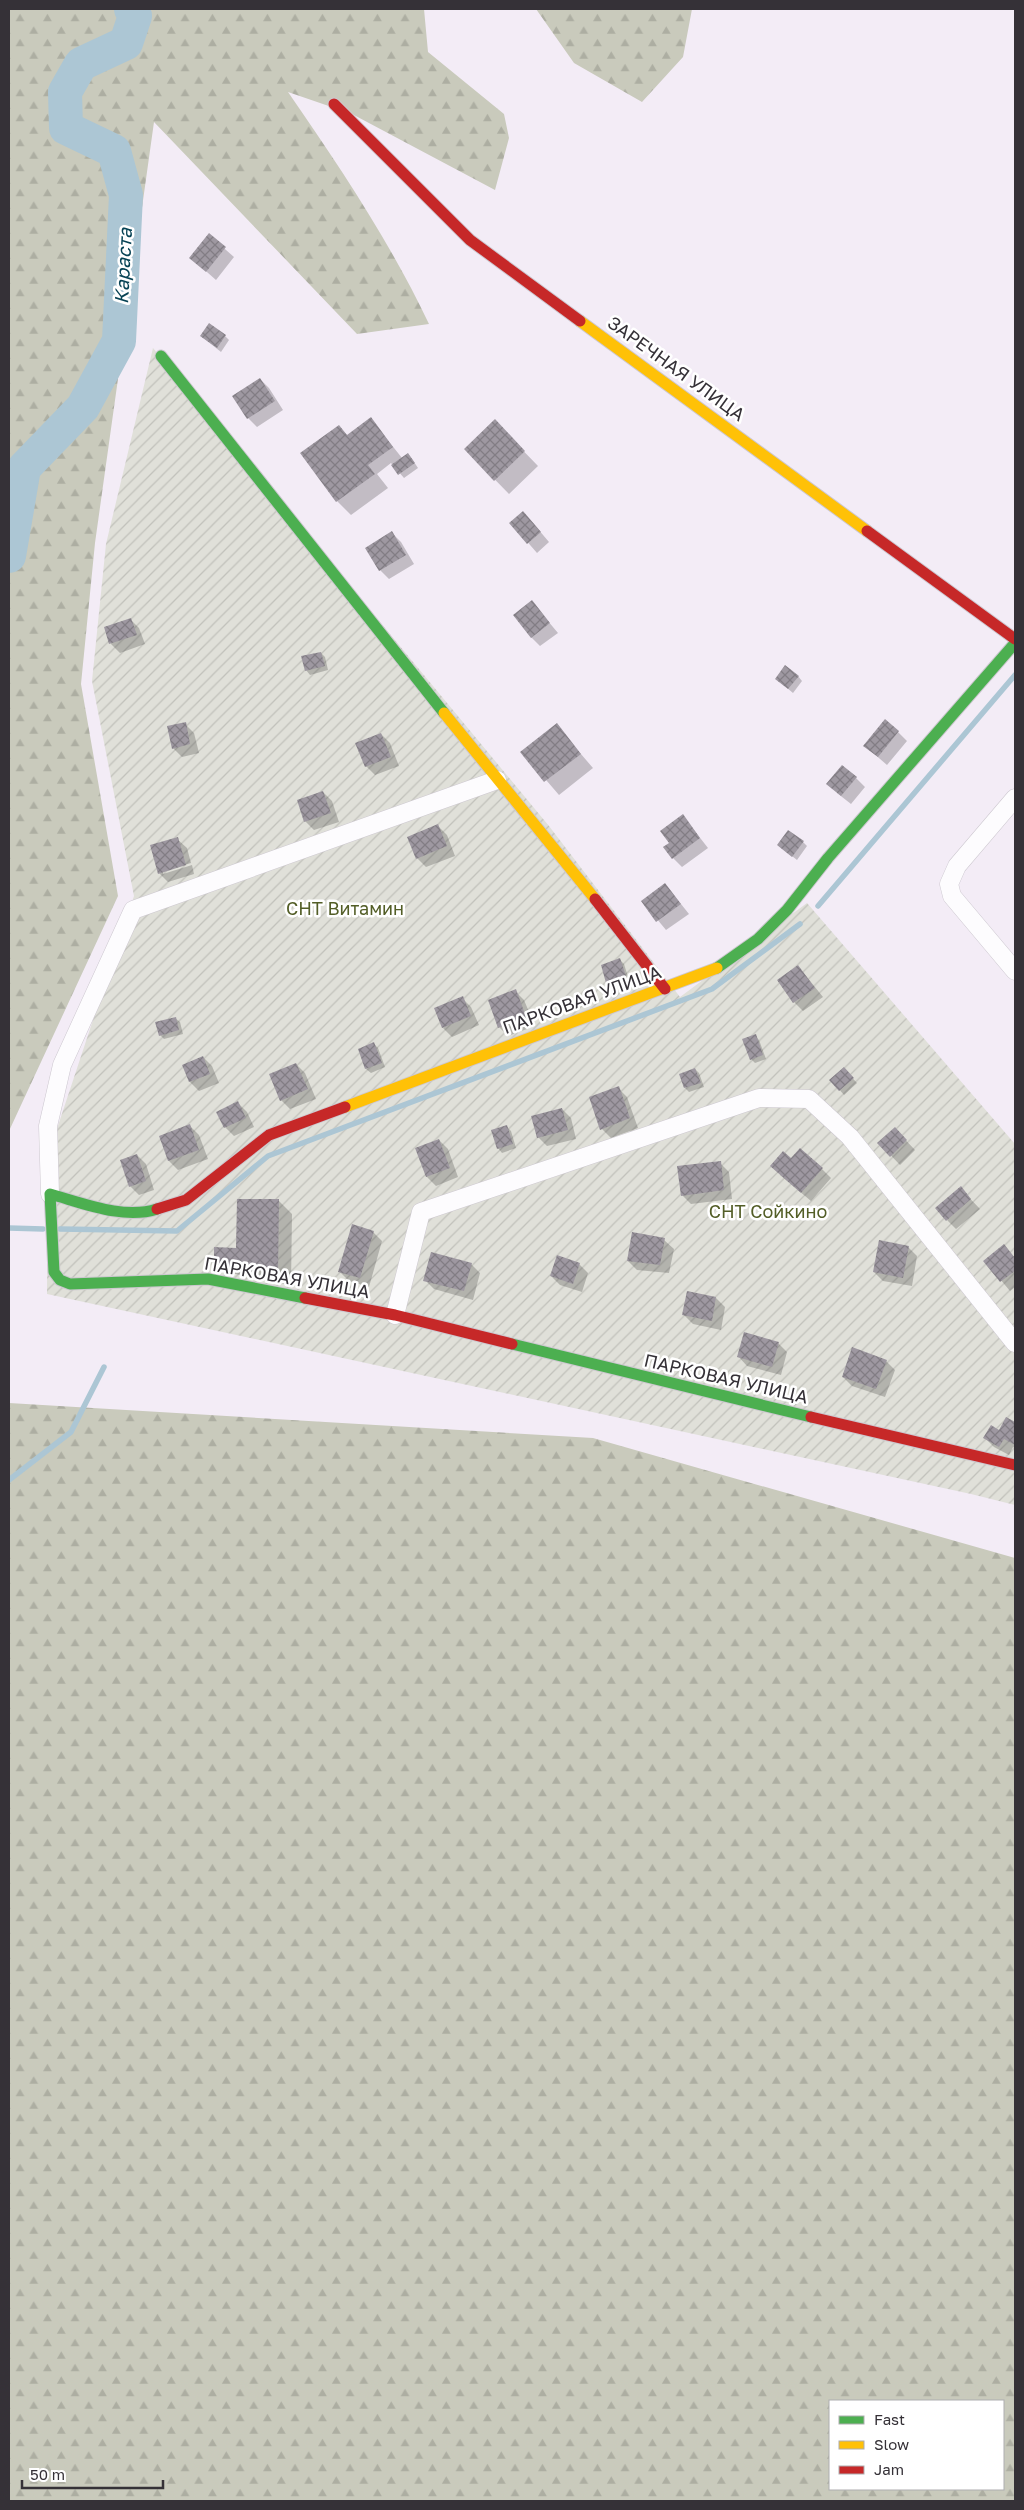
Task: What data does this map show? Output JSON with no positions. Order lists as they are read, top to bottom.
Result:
{
  "streets": {
    "street": ["ЗАРЕЧНАЯ УЛИЦА", "ПАРКОВАЯ УЛИЦА"]
  },
  "water": ["Караста"],
  "parks": ["СНТ Витамин", "СНТ Сойкино"],
  "legend": ["Fast", "Slow", "Jam"],
  "scale_bar": "50 m"
}
